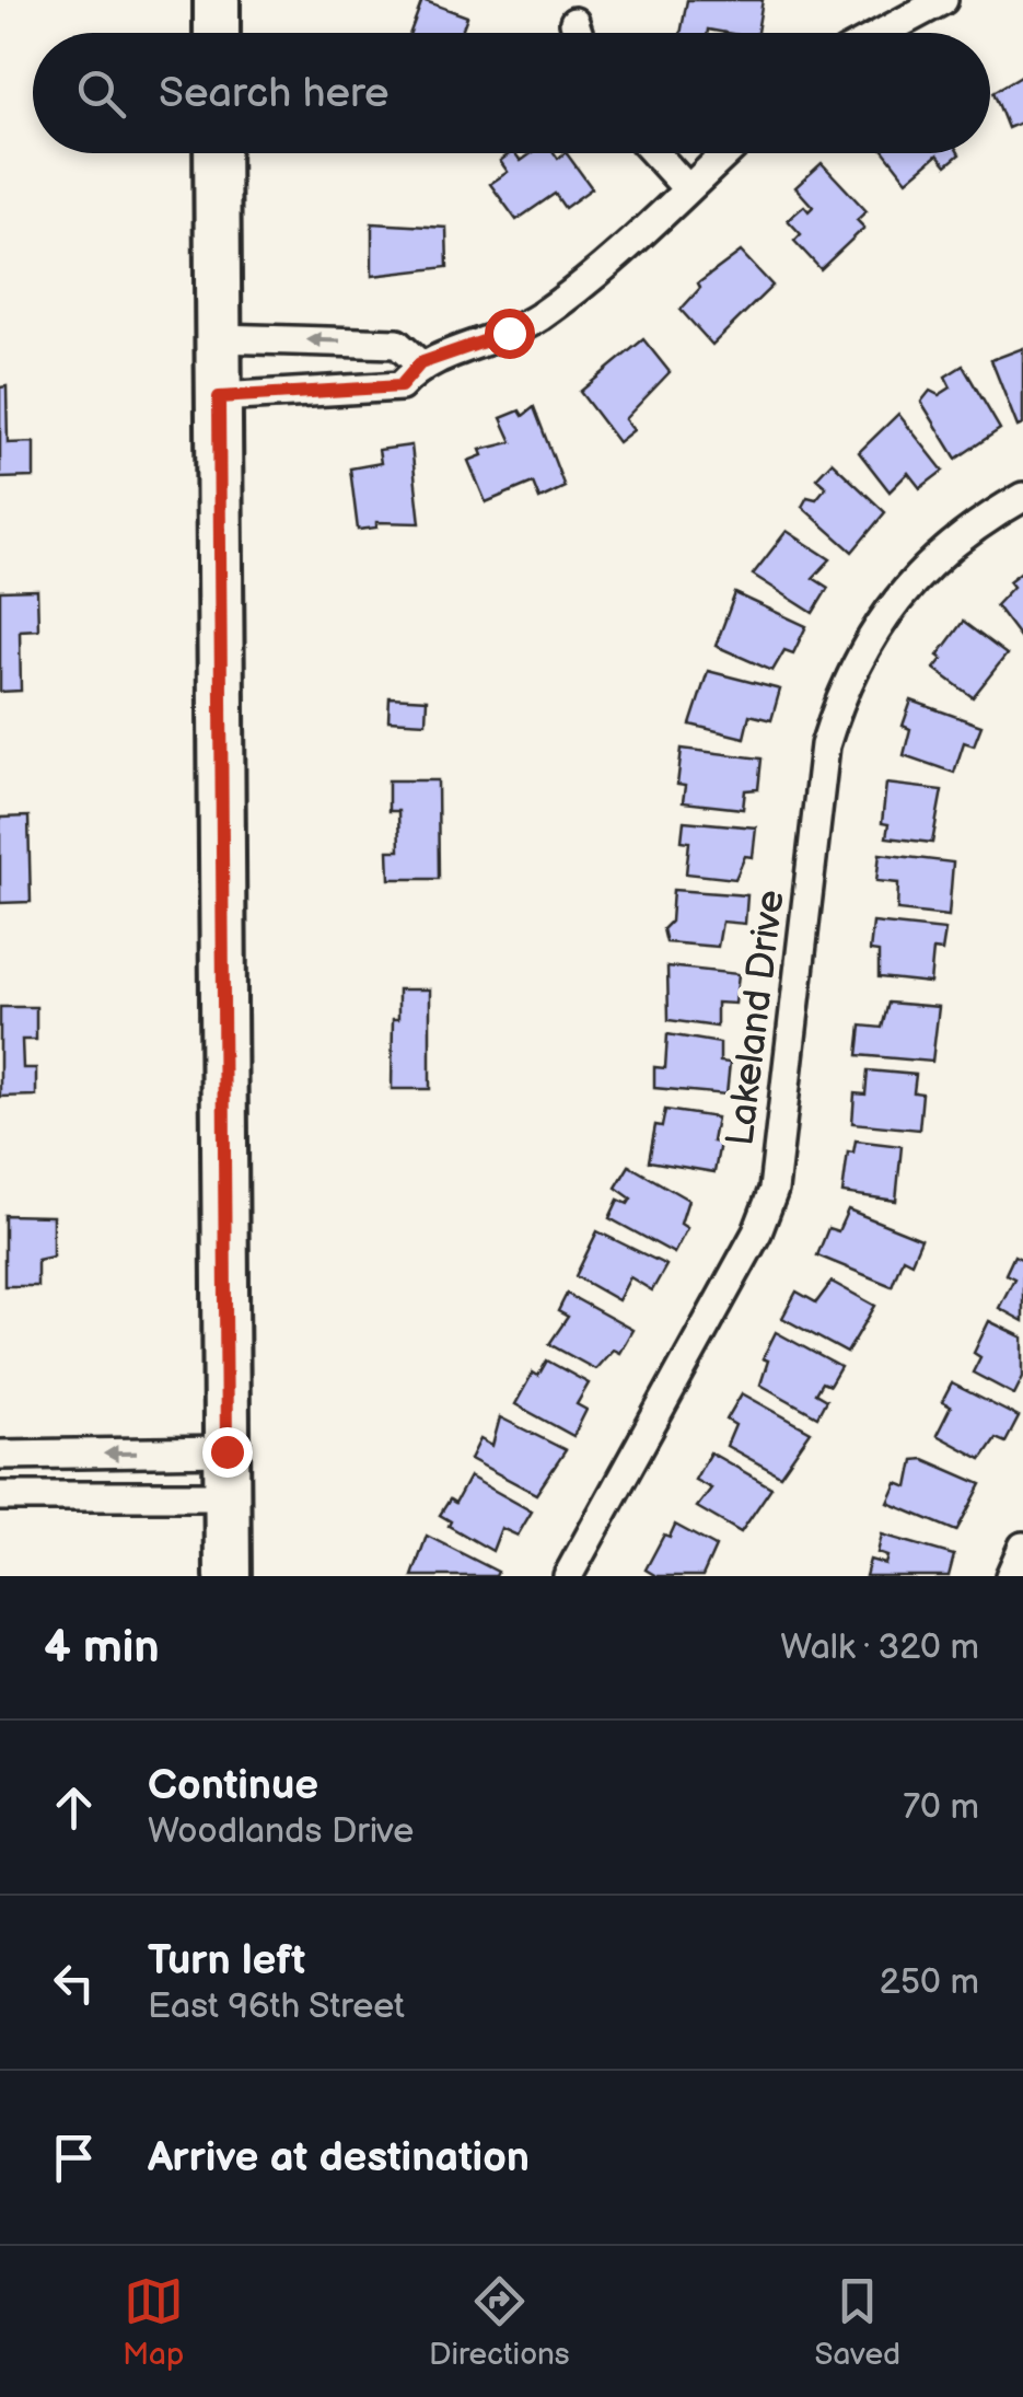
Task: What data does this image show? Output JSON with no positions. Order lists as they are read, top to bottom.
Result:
{
  "streets": {
    "street": ["Lakeland Drive"]
  },
  "page": {
    "search": "Search here",
    "heading": ["4 min", "Walk · 320 m"],
    "list": [
      ["Continue", "Woodlands Drive", "70 m"],
      ["Turn left", "East 96th Street", "250 m"],
      "Arrive at destination"
    ],
    "nav": ["Map", "Directions", "Saved"]
  }
}
